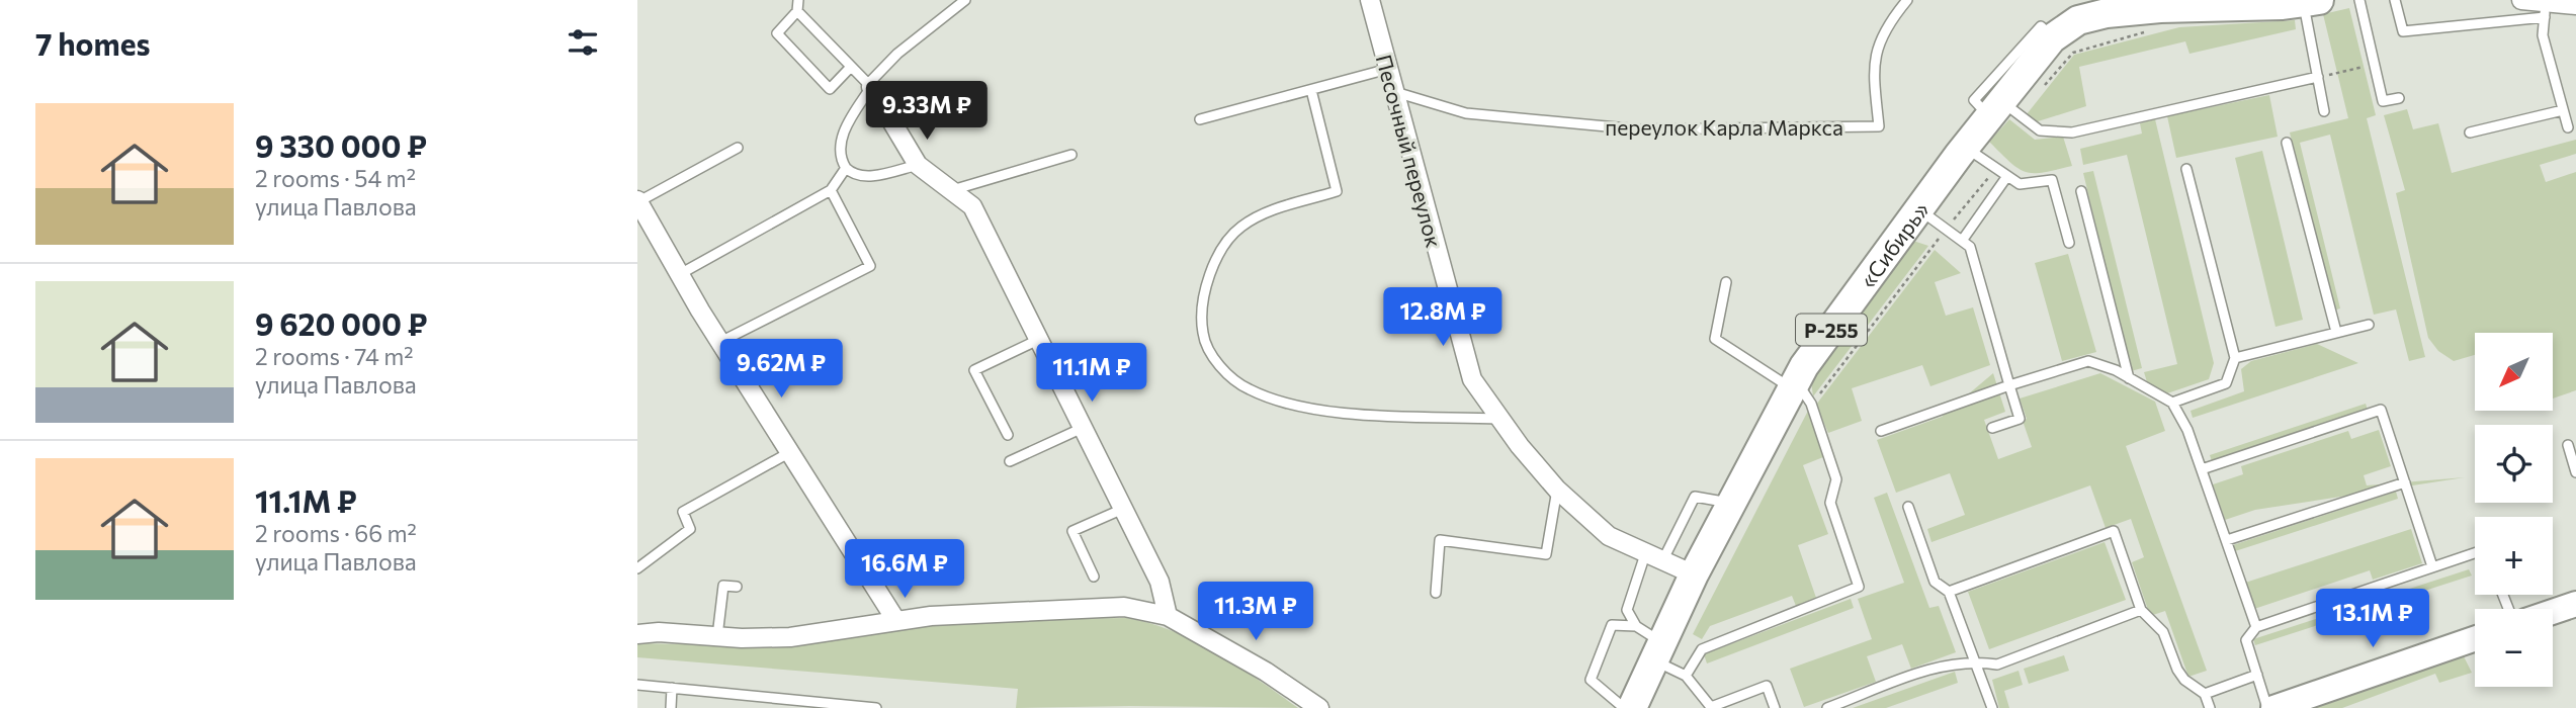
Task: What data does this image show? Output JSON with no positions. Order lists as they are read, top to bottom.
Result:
{
  "streets": {
    "highway": ["«Сибирь»", "Р-255"],
    "street": ["Песочный переулок"],
    "lane": ["переулок Карла Маркса"]
  },
  "crossings": [
    ["переулок Карла Маркса", "Песочный переулок"],
    ["Песочный переулок", "«Сибирь»"]
  ],
  "north": "bottom left",
  "page": {
    "heading": "7 homes",
    "price": [
      "9.33M ₽",
      "12.8M ₽",
      "9.62M ₽",
      "11.1M ₽",
      "16.6M ₽",
      "11.3M ₽",
      "13.1M ₽"
    ],
    "list": [
      {
        "name": "9 330 000 ₽",
        "note": "2 rooms · 54 m² · улица Павлова"
      },
      {
        "name": "9 620 000 ₽",
        "note": "2 rooms · 74 m² · улица Павлова"
      },
      {
        "name": "11.1M ₽",
        "note": "2 rooms · 66 m² · улица Павлова"
      }
    ],
    "map_buttons": ["+", "−"]
  }
}
